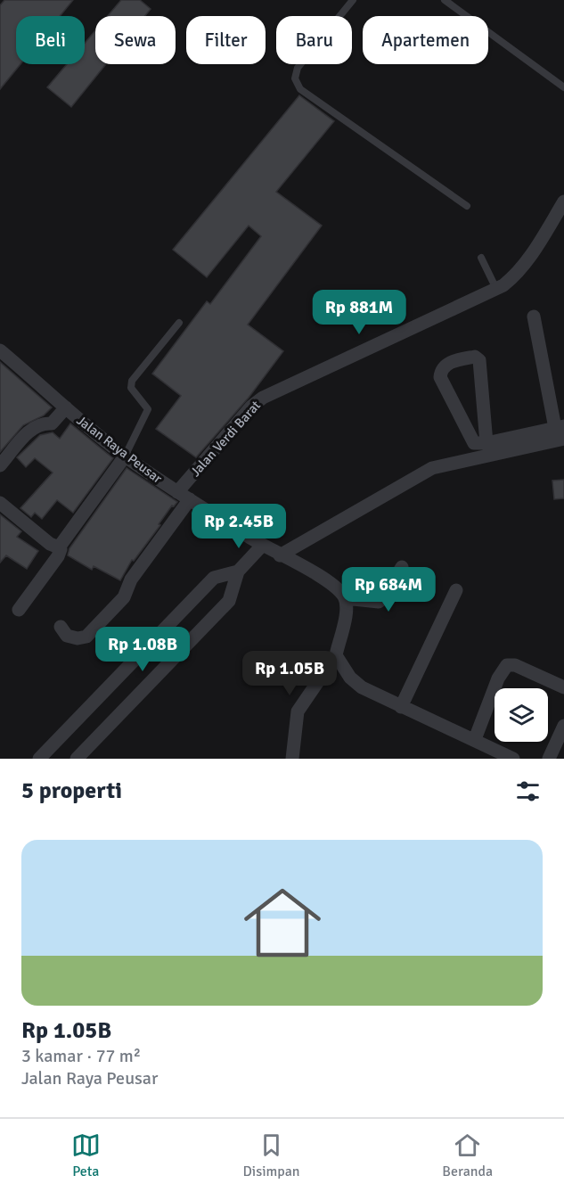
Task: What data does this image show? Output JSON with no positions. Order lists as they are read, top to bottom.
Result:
{
  "streets": {
    "street": ["Jalan Verdi Barat", "Jalan Raya Peusar"]
  },
  "crossings": [
    ["Jalan Verdi Barat", "Jalan Raya Peusar"]
  ],
  "page": {
    "chip": [
      "Beli",
      "Sewa",
      "Filter",
      "Baru",
      "Apartemen"
    ],
    "price": [
      "Rp 881M",
      "Rp 2.45B",
      "Rp 684M",
      "Rp 1.08B",
      "Rp 1.05B"
    ],
    "heading": "5 properti",
    "list": [
      {
        "name": "Rp 1.05B",
        "note": "3 kamar · 77 m² · Jalan Raya Peusar"
      }
    ],
    "tabs": ["Peta", "Disimpan", "Beranda"]
  }
}
